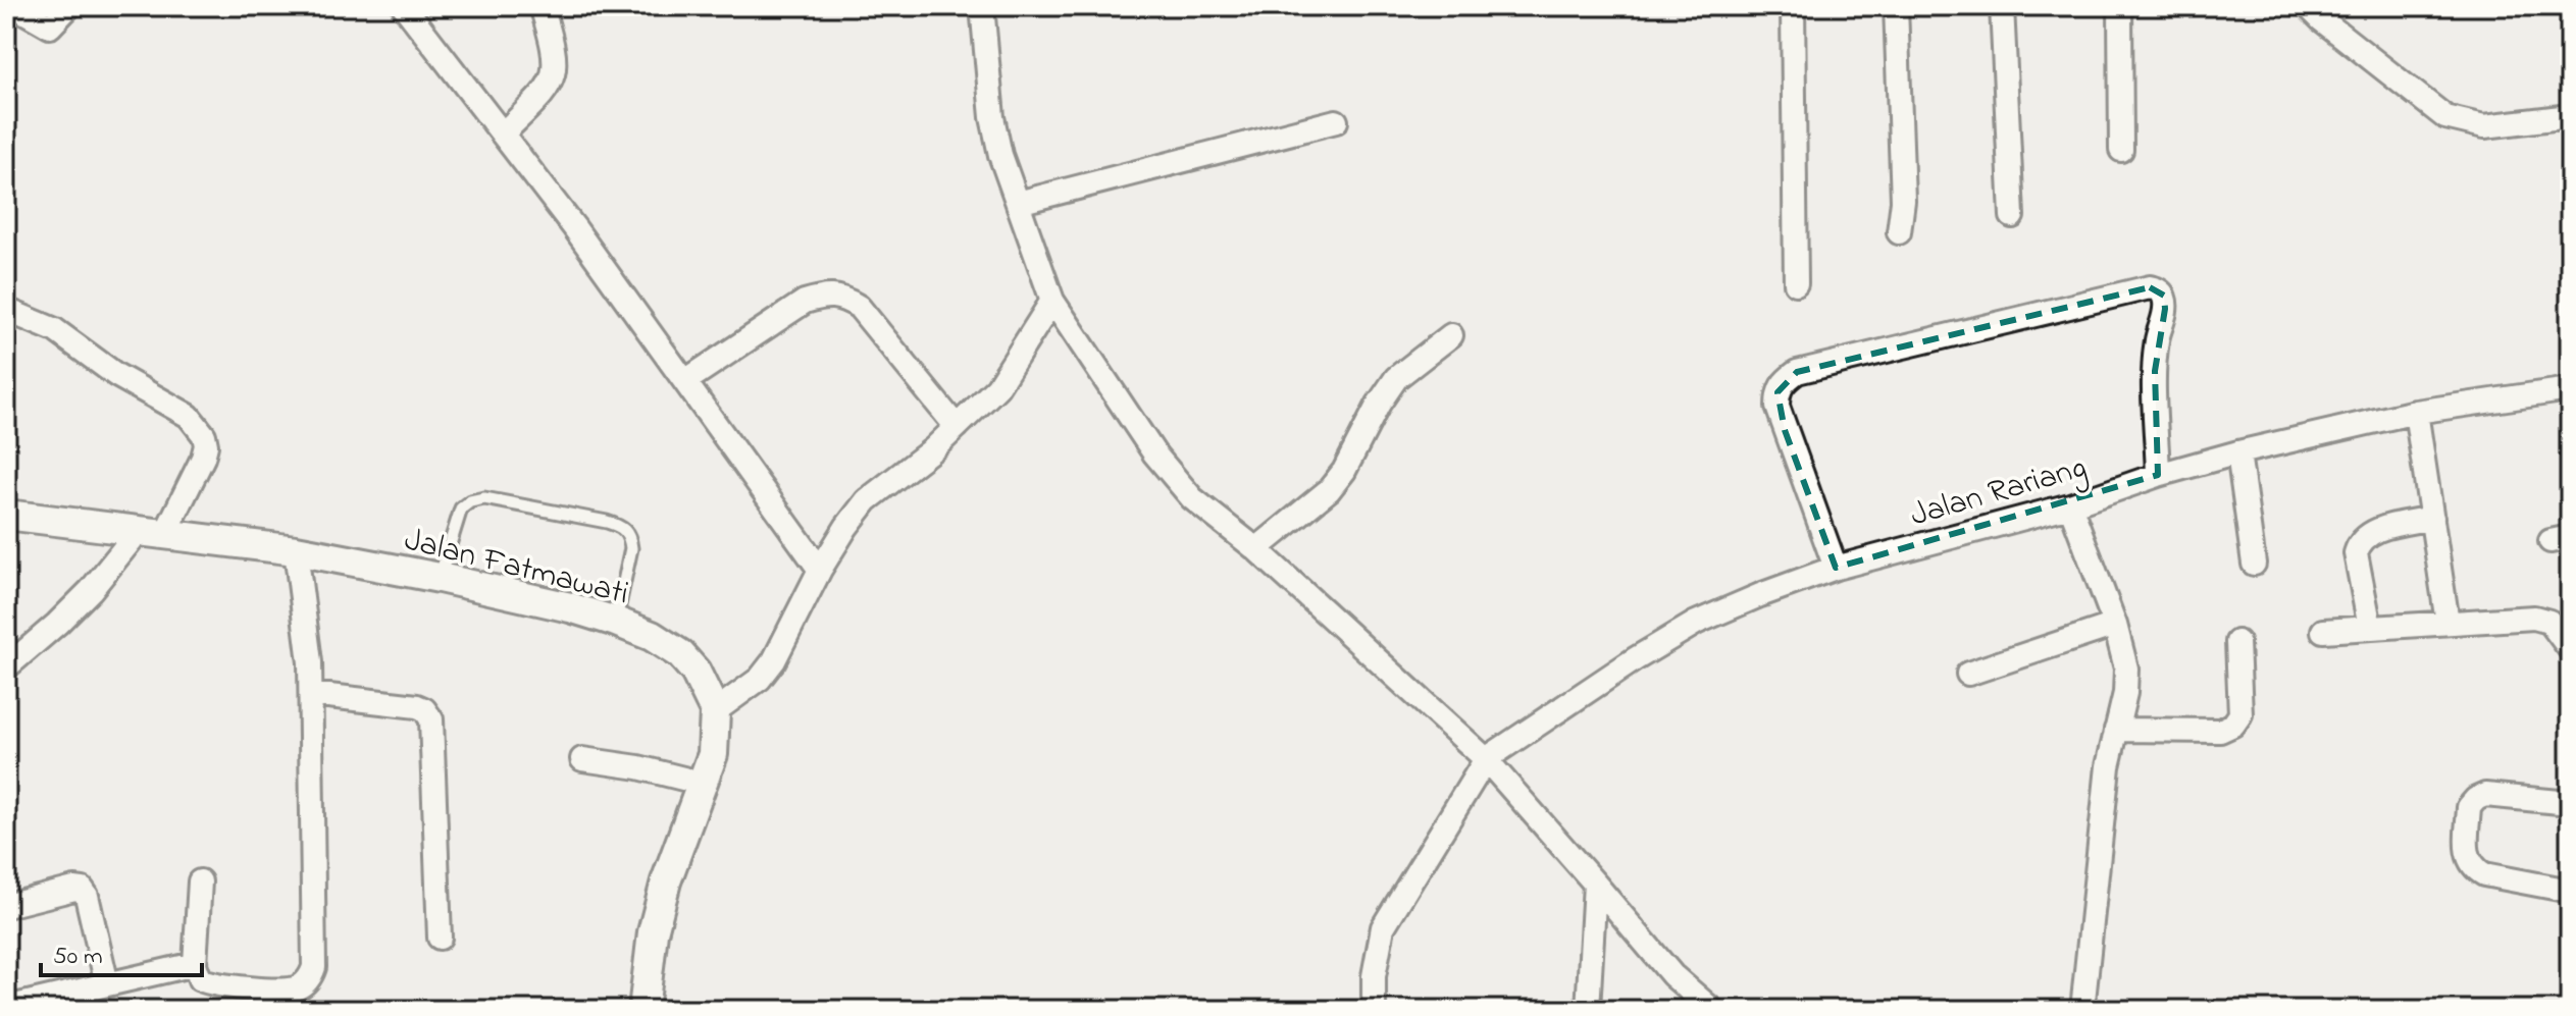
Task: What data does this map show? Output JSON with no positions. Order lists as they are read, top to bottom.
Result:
{
  "streets": {
    "street": ["Jalan Rariang", "Jalan Fatmawati"]
  },
  "scale_bar": "50 m"
}
